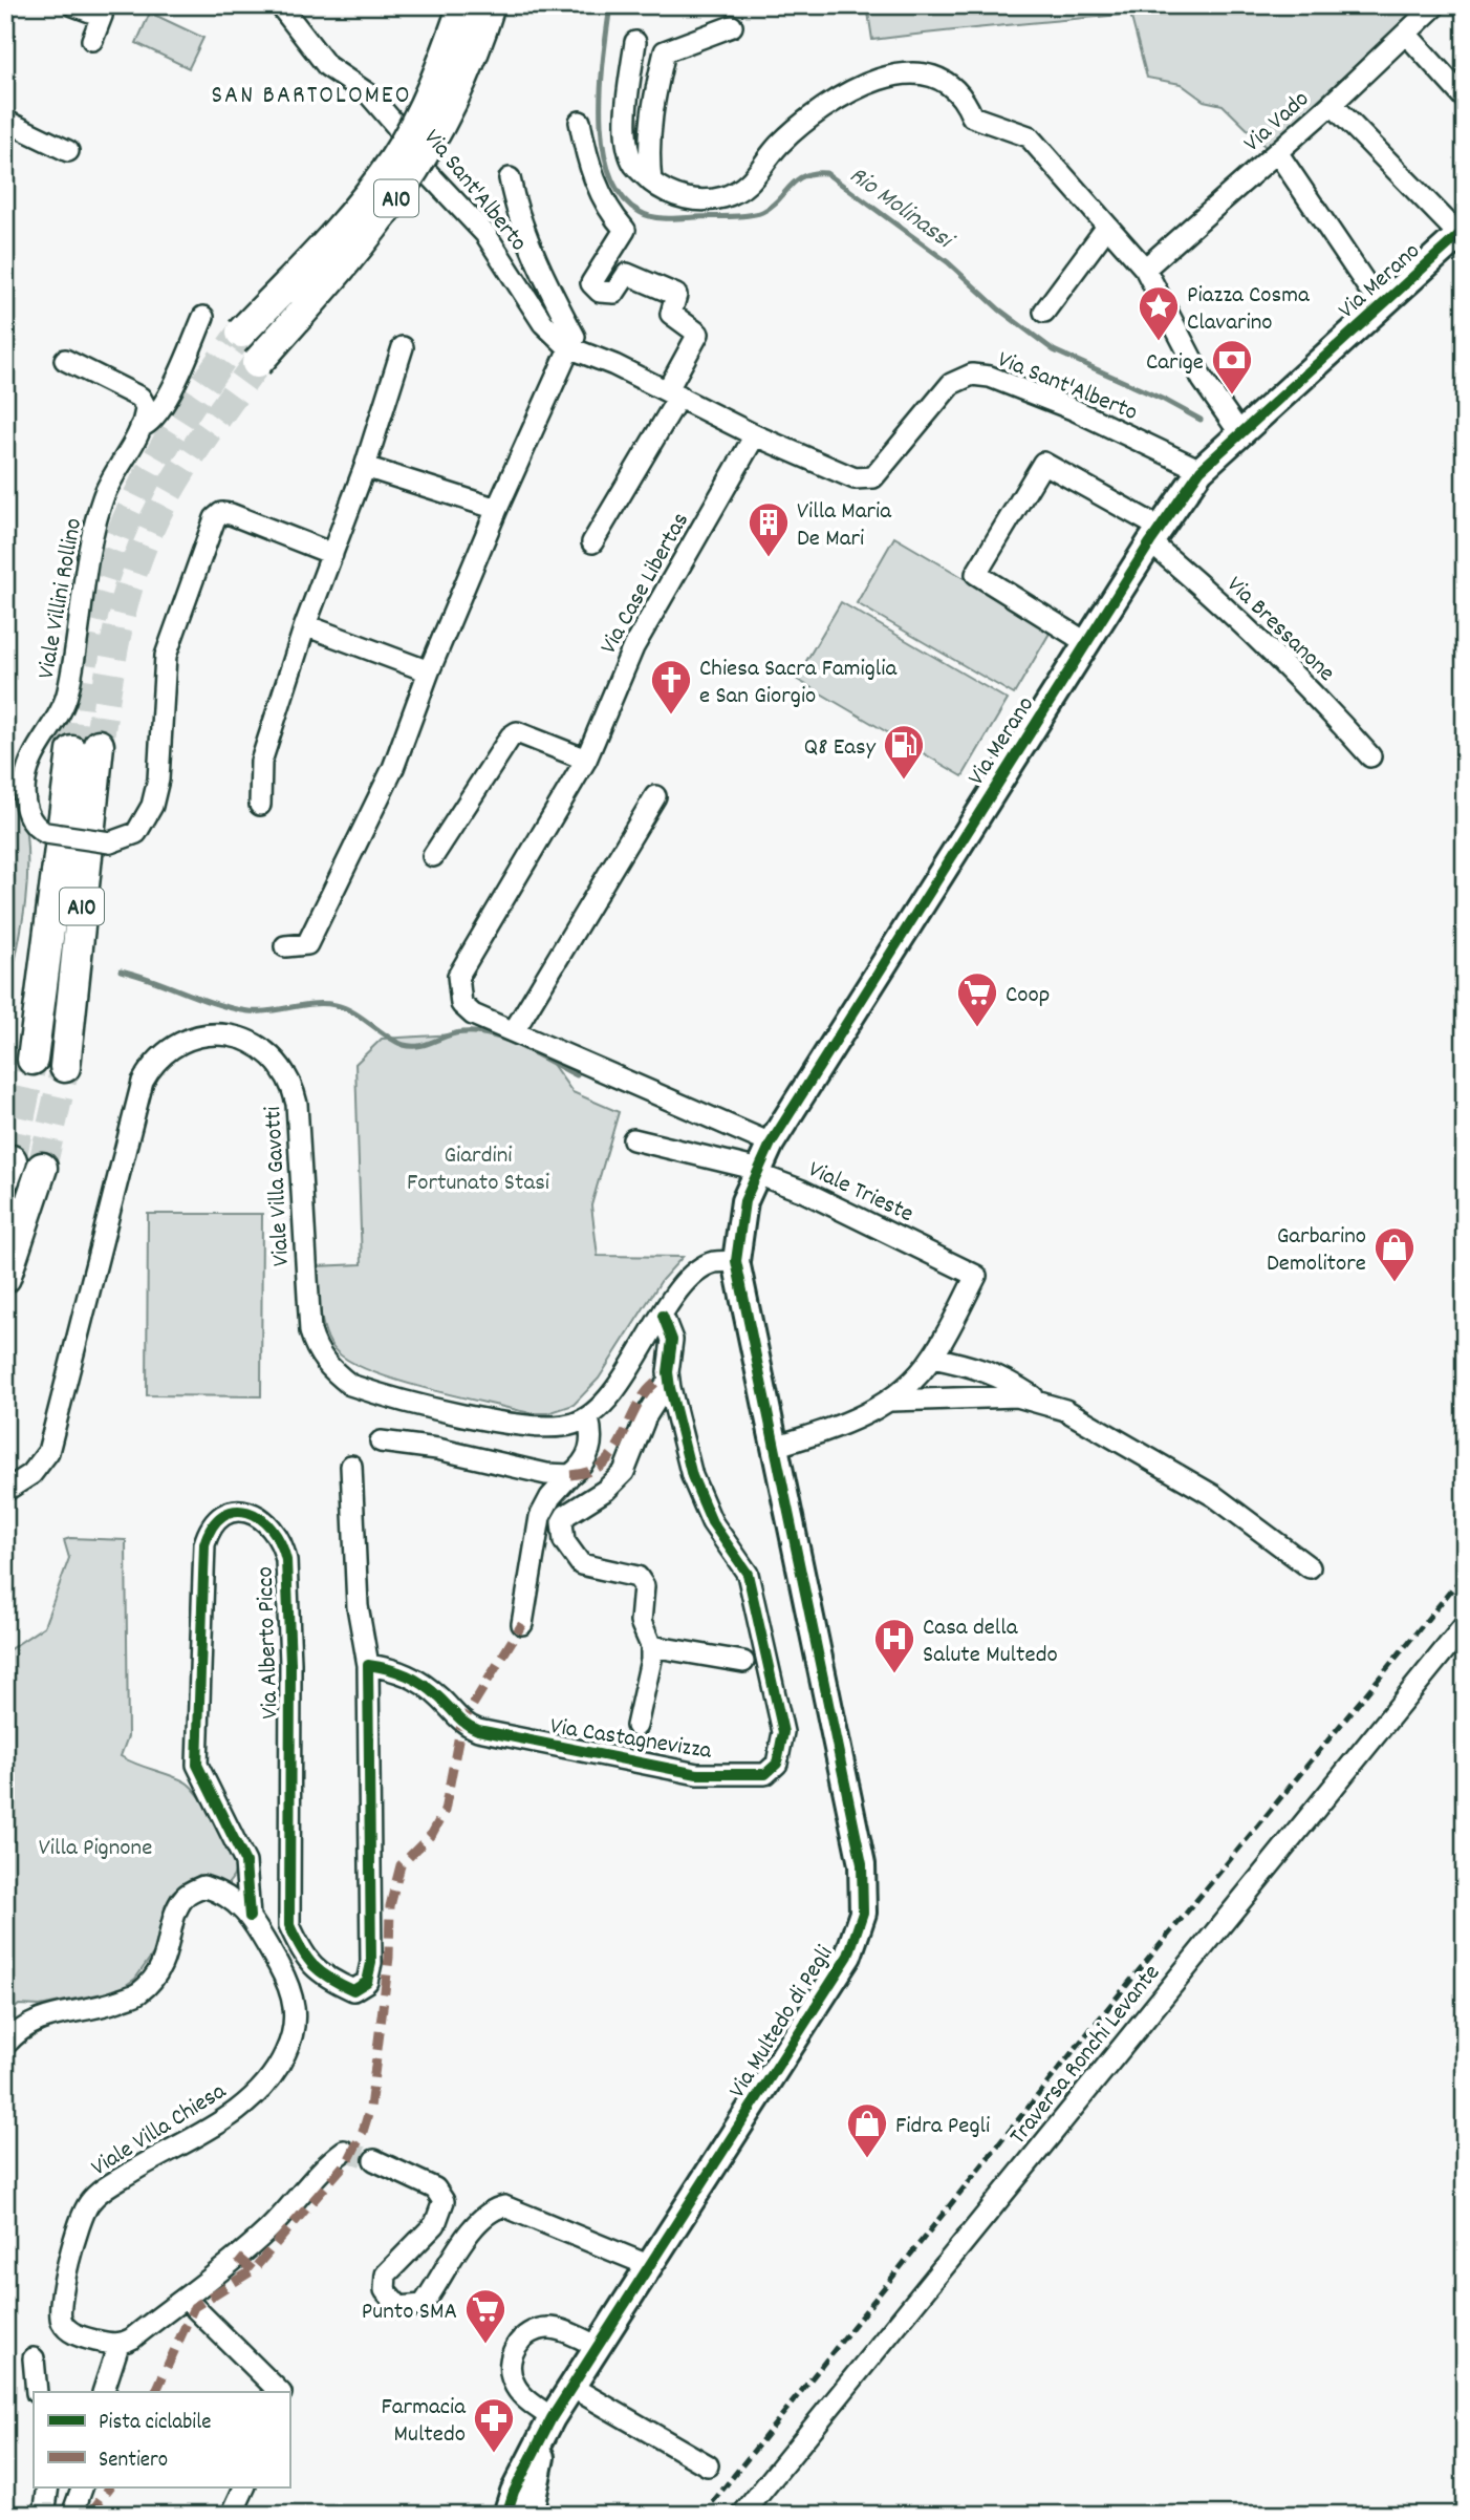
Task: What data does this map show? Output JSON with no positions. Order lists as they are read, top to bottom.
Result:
{
  "streets": {
    "highway": ["A10"],
    "main road": ["Via Merano", "Via Multedo di Pegli"],
    "street": [
      "Via Vado",
      "Via Sant'Alberto",
      "Via Case Libertas",
      "Viale Villini Rollino",
      "Via Bressanone",
      "Viale Villa Gavotti",
      "Viale Trieste",
      "Via Alberto Picco",
      "Via Castagnevizza",
      "Traversa Ronchi Levante",
      "Viale Villa Chiesa"
    ]
  },
  "crossings": [
    ["Via Sant'Alberto", "Via Merano"],
    ["Via Sant'Alberto", "Via Case Libertas"],
    ["Via Merano", "Via Bressanone"],
    ["Via Merano", "Viale Trieste"],
    ["Via Merano", "Via Multedo di Pegli"],
    ["Via Alberto Picco", "Via Castagnevizza"],
    ["Via Alberto Picco", "Viale Villa Chiesa"]
  ],
  "districts": ["SAN BARTOLOMEO"],
  "water": ["Rio Molinassi"],
  "parks": ["Giardini Fortunato Stasi", "Villa Pignone"],
  "places": {
    "place": ["Piazza Cosma Clavarino"],
    "bank": ["Carige"],
    "building": ["Villa Maria De Mari"],
    "church": ["Chiesa Sacra Famiglia e San Giorgio"],
    "fuel station": ["Q8 Easy"],
    "supermarket": ["Coop", "Punto SMA"],
    "shop": ["Garbarino Demolitore", "Fidra Pegli"],
    "hospital": ["Casa della Salute Multedo"],
    "pharmacy": ["Farmacia Multedo"]
  },
  "legend": ["Pista ciclabile", "Sentiero"]
}
